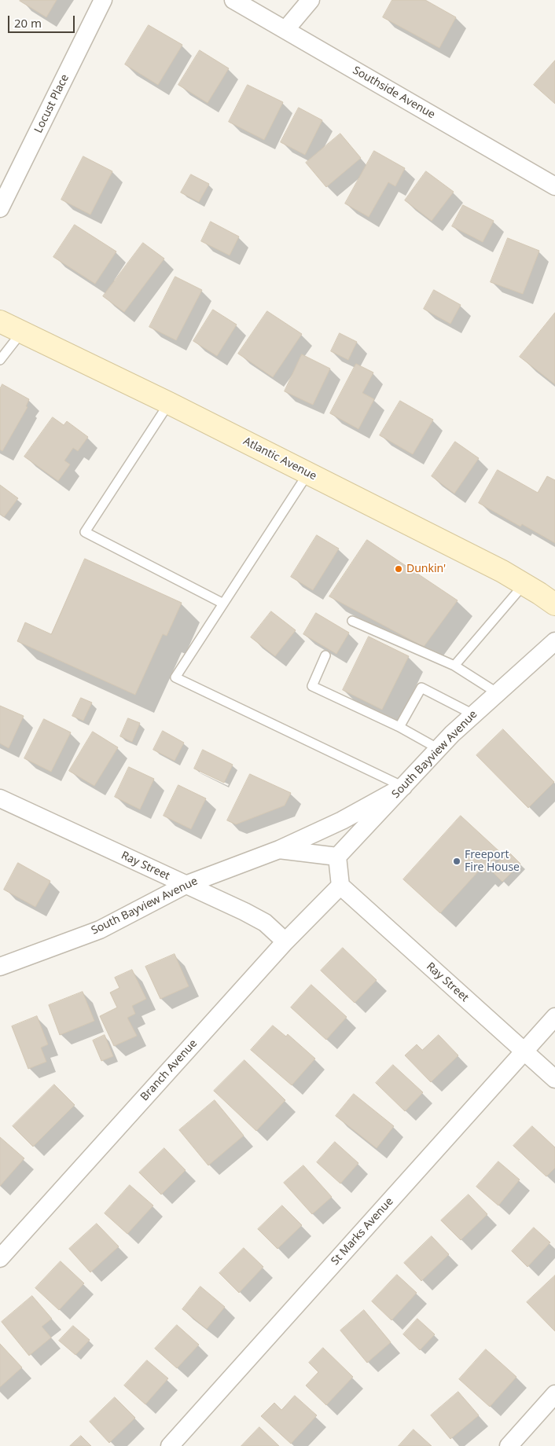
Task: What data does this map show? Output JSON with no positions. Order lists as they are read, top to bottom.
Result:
{
  "streets": {
    "main road": ["Atlantic Avenue"],
    "street": [
      "Southside Avenue",
      "Locust Place",
      "South Bayview Avenue",
      "Ray Street",
      "Branch Avenue",
      "St Marks Avenue"
    ]
  },
  "crossings": [
    ["South Bayview Avenue", "Ray Street"],
    ["Ray Street", "Branch Avenue"],
    ["Ray Street", "St Marks Avenue"]
  ],
  "places": ["Dunkin'", "Freeport Fire House"],
  "scale_bar": "20 m"
}
